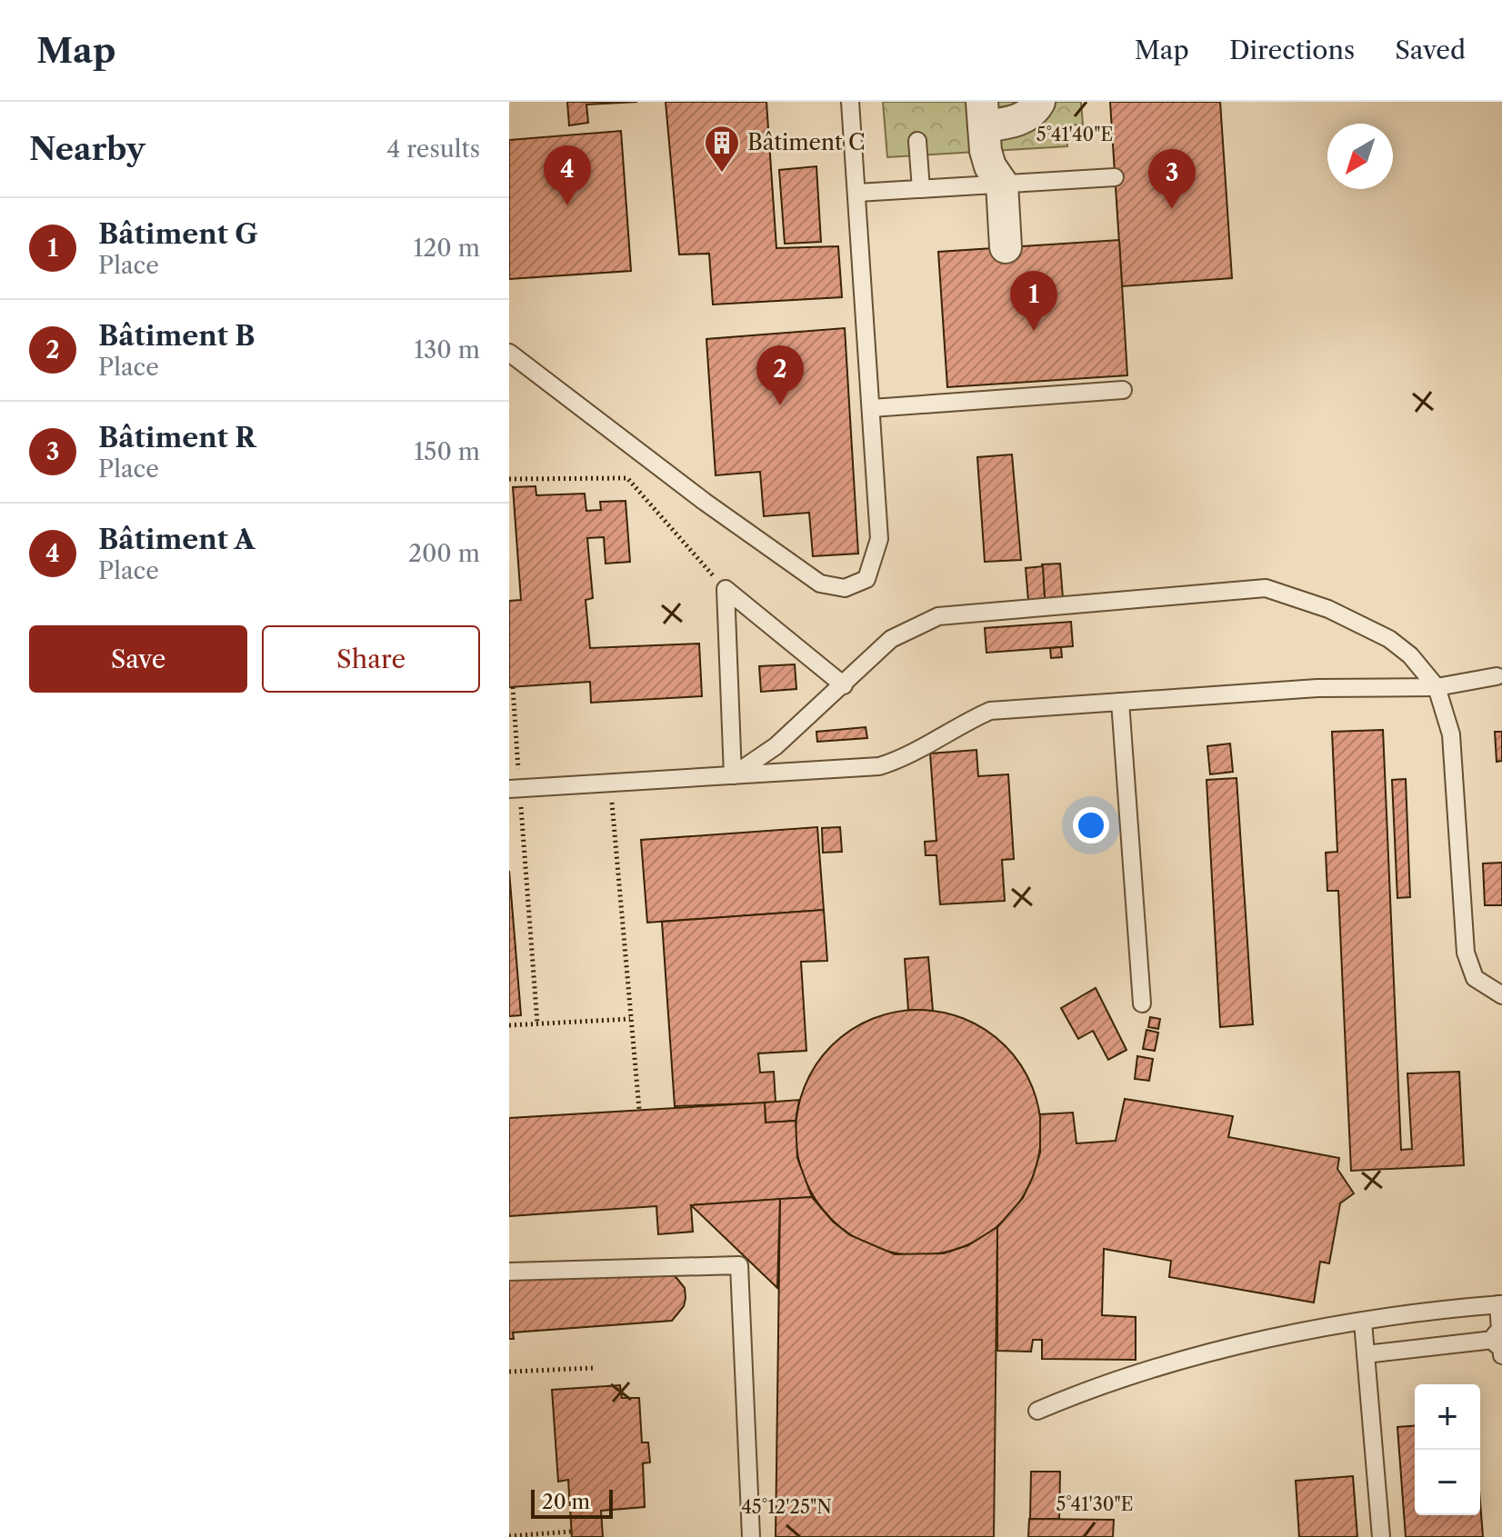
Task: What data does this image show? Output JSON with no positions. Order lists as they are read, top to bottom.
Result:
{
  "places": {
    "building": ["Bâtiment C"]
  },
  "scale_bar": "20 m",
  "north": "bottom left",
  "page": {
    "header": "Map",
    "nav": ["Map", "Directions", "Saved"],
    "heading": ["Nearby", "4 results"],
    "pins": [
      "4",
      "3",
      "1",
      "2"
    ],
    "list": [
      {
        "mark": "1",
        "name": "Bâtiment G",
        "note": "Place",
        "value": "120 m"
      },
      {
        "mark": "2",
        "name": "Bâtiment B",
        "note": "Place",
        "value": "130 m"
      },
      {
        "mark": "3",
        "name": "Bâtiment R",
        "note": "Place",
        "value": "150 m"
      },
      {
        "mark": "4",
        "name": "Bâtiment A",
        "note": "Place",
        "value": "200 m"
      }
    ],
    "buttons": ["Save", "Share"],
    "map_buttons": ["+", "−"],
    "scale": "20 m"
  },
  "coordinates": ["5°41'40\"E", "5°41'30\"E", "45°12'25\"N"]
}
